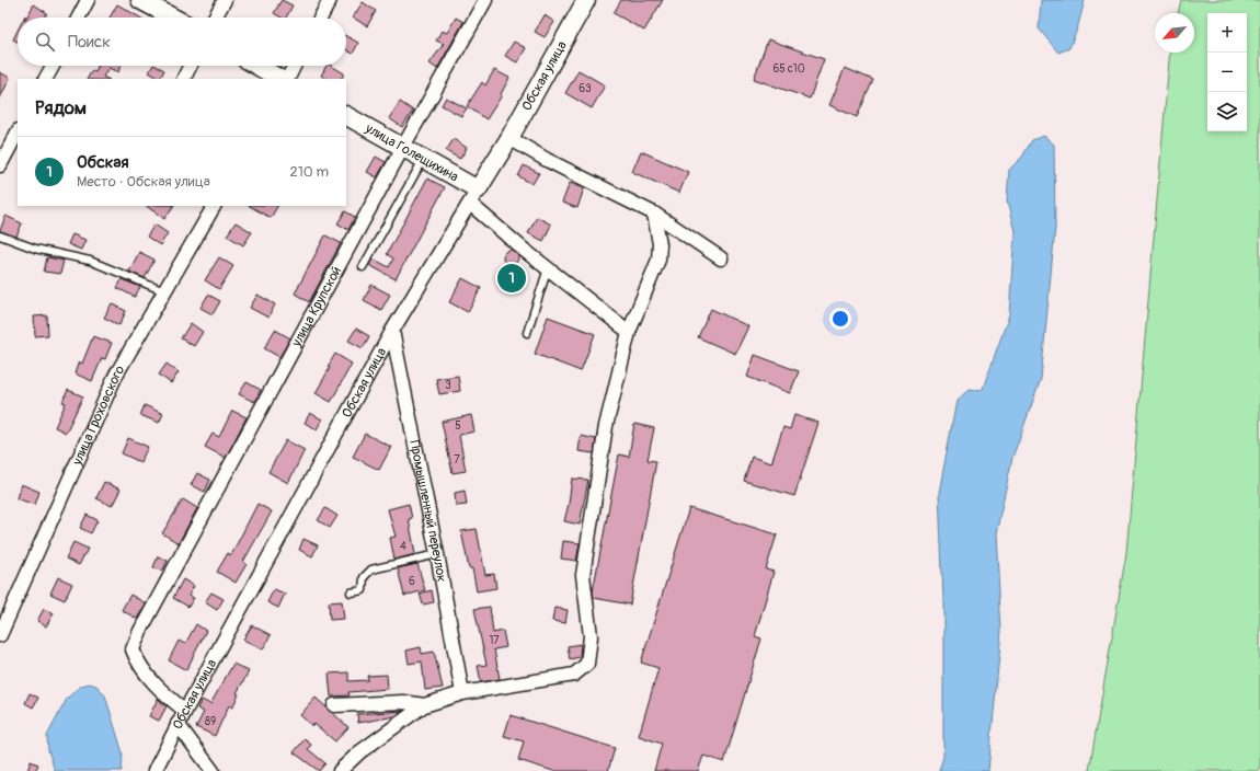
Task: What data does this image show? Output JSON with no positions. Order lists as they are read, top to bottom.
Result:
{
  "streets": {
    "street": [
      "Обская улица",
      "улица Голещихина",
      "улица Крупской",
      "улица Гроховского",
      "Промышленный переулок"
    ]
  },
  "crossings": [
    ["Обская улица", "улица Голещихина"],
    ["Обская улица", "улица Крупской"],
    ["Обская улица", "Промышленный переулок"],
    ["улица Голещихина", "улица Крупской"]
  ],
  "house_numbers": [
    "65 с10",
    "63",
    "3",
    "5",
    "7",
    "4",
    "6",
    "17",
    "89"
  ],
  "north": "bottom left",
  "page": {
    "map_buttons": ["+", "−"],
    "search": "Поиск",
    "heading": "Рядом",
    "list": [
      {
        "mark": "1",
        "name": "Обская",
        "note": "Место · Обская улица",
        "value": "210 m"
      }
    ],
    "pins": "1"
  }
}
